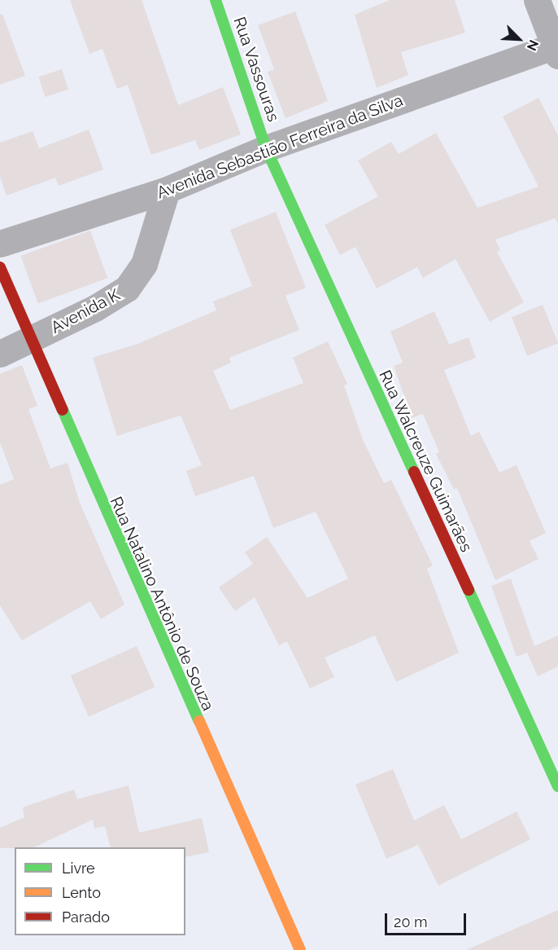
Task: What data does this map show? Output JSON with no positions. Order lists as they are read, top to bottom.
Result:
{
  "streets": {
    "street": [
      "Rua Vassouras",
      "Avenida Sebastião Ferreira da Silva",
      "Avenida K",
      "Rua Walcreuze Guimarães",
      "Rua Natalino Antônio de Souza"
    ]
  },
  "crossings": [
    ["Rua Vassouras", "Avenida Sebastião Ferreira da Silva"],
    ["Rua Vassouras", "Rua Walcreuze Guimarães"],
    ["Avenida Sebastião Ferreira da Silva", "Avenida K"],
    ["Avenida Sebastião Ferreira da Silva", "Rua Walcreuze Guimarães"],
    ["Avenida K", "Rua Natalino Antônio de Souza"]
  ],
  "legend": ["Livre", "Lento", "Parado"],
  "scale_bar": "20 m",
  "north": "bottom right"
}
